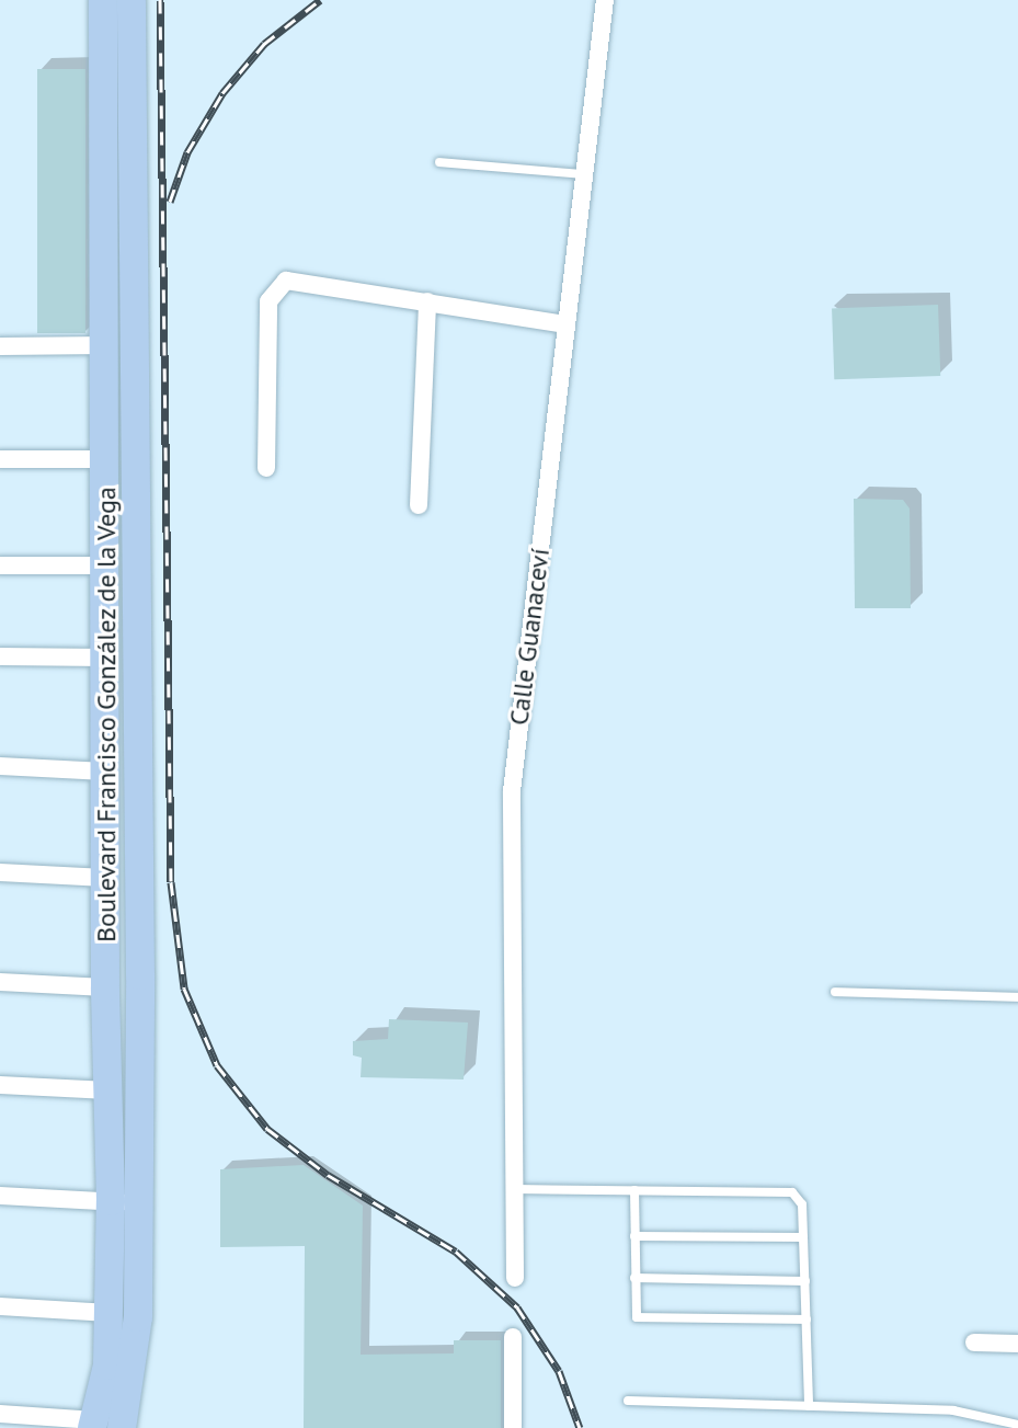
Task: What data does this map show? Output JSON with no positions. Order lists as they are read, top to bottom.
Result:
{
  "streets": {
    "main road": ["Boulevard Francisco González de la Vega"],
    "street": ["Calle Guanaceví"]
  }
}
